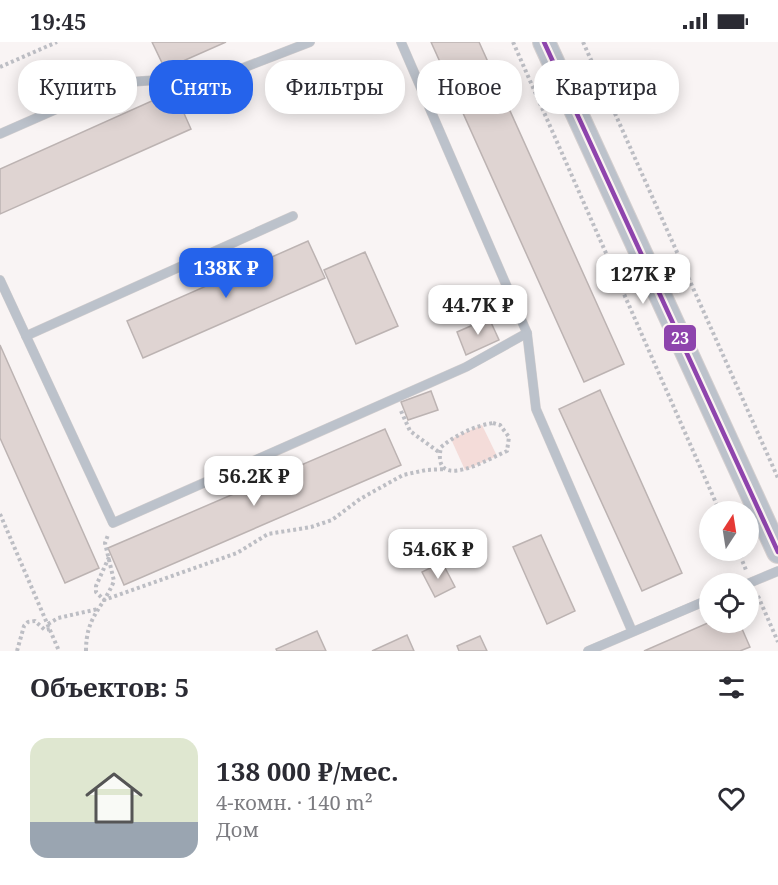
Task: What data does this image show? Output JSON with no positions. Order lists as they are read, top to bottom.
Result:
{
  "lines": ["transit line 23"],
  "north": "top",
  "page": {
    "status": "19:45",
    "chip": [
      "Купить",
      "Снять",
      "Фильтры",
      "Новое",
      "Квартира"
    ],
    "price": [
      "138K ₽",
      "127K ₽",
      "44.7K ₽",
      "56.2K ₽",
      "54.6K ₽"
    ],
    "heading": "Объектов: 5",
    "list": [
      {
        "name": "138 000 ₽/мес.",
        "note": "4-комн. · 140 m² · Дом"
      }
    ]
  }
}
